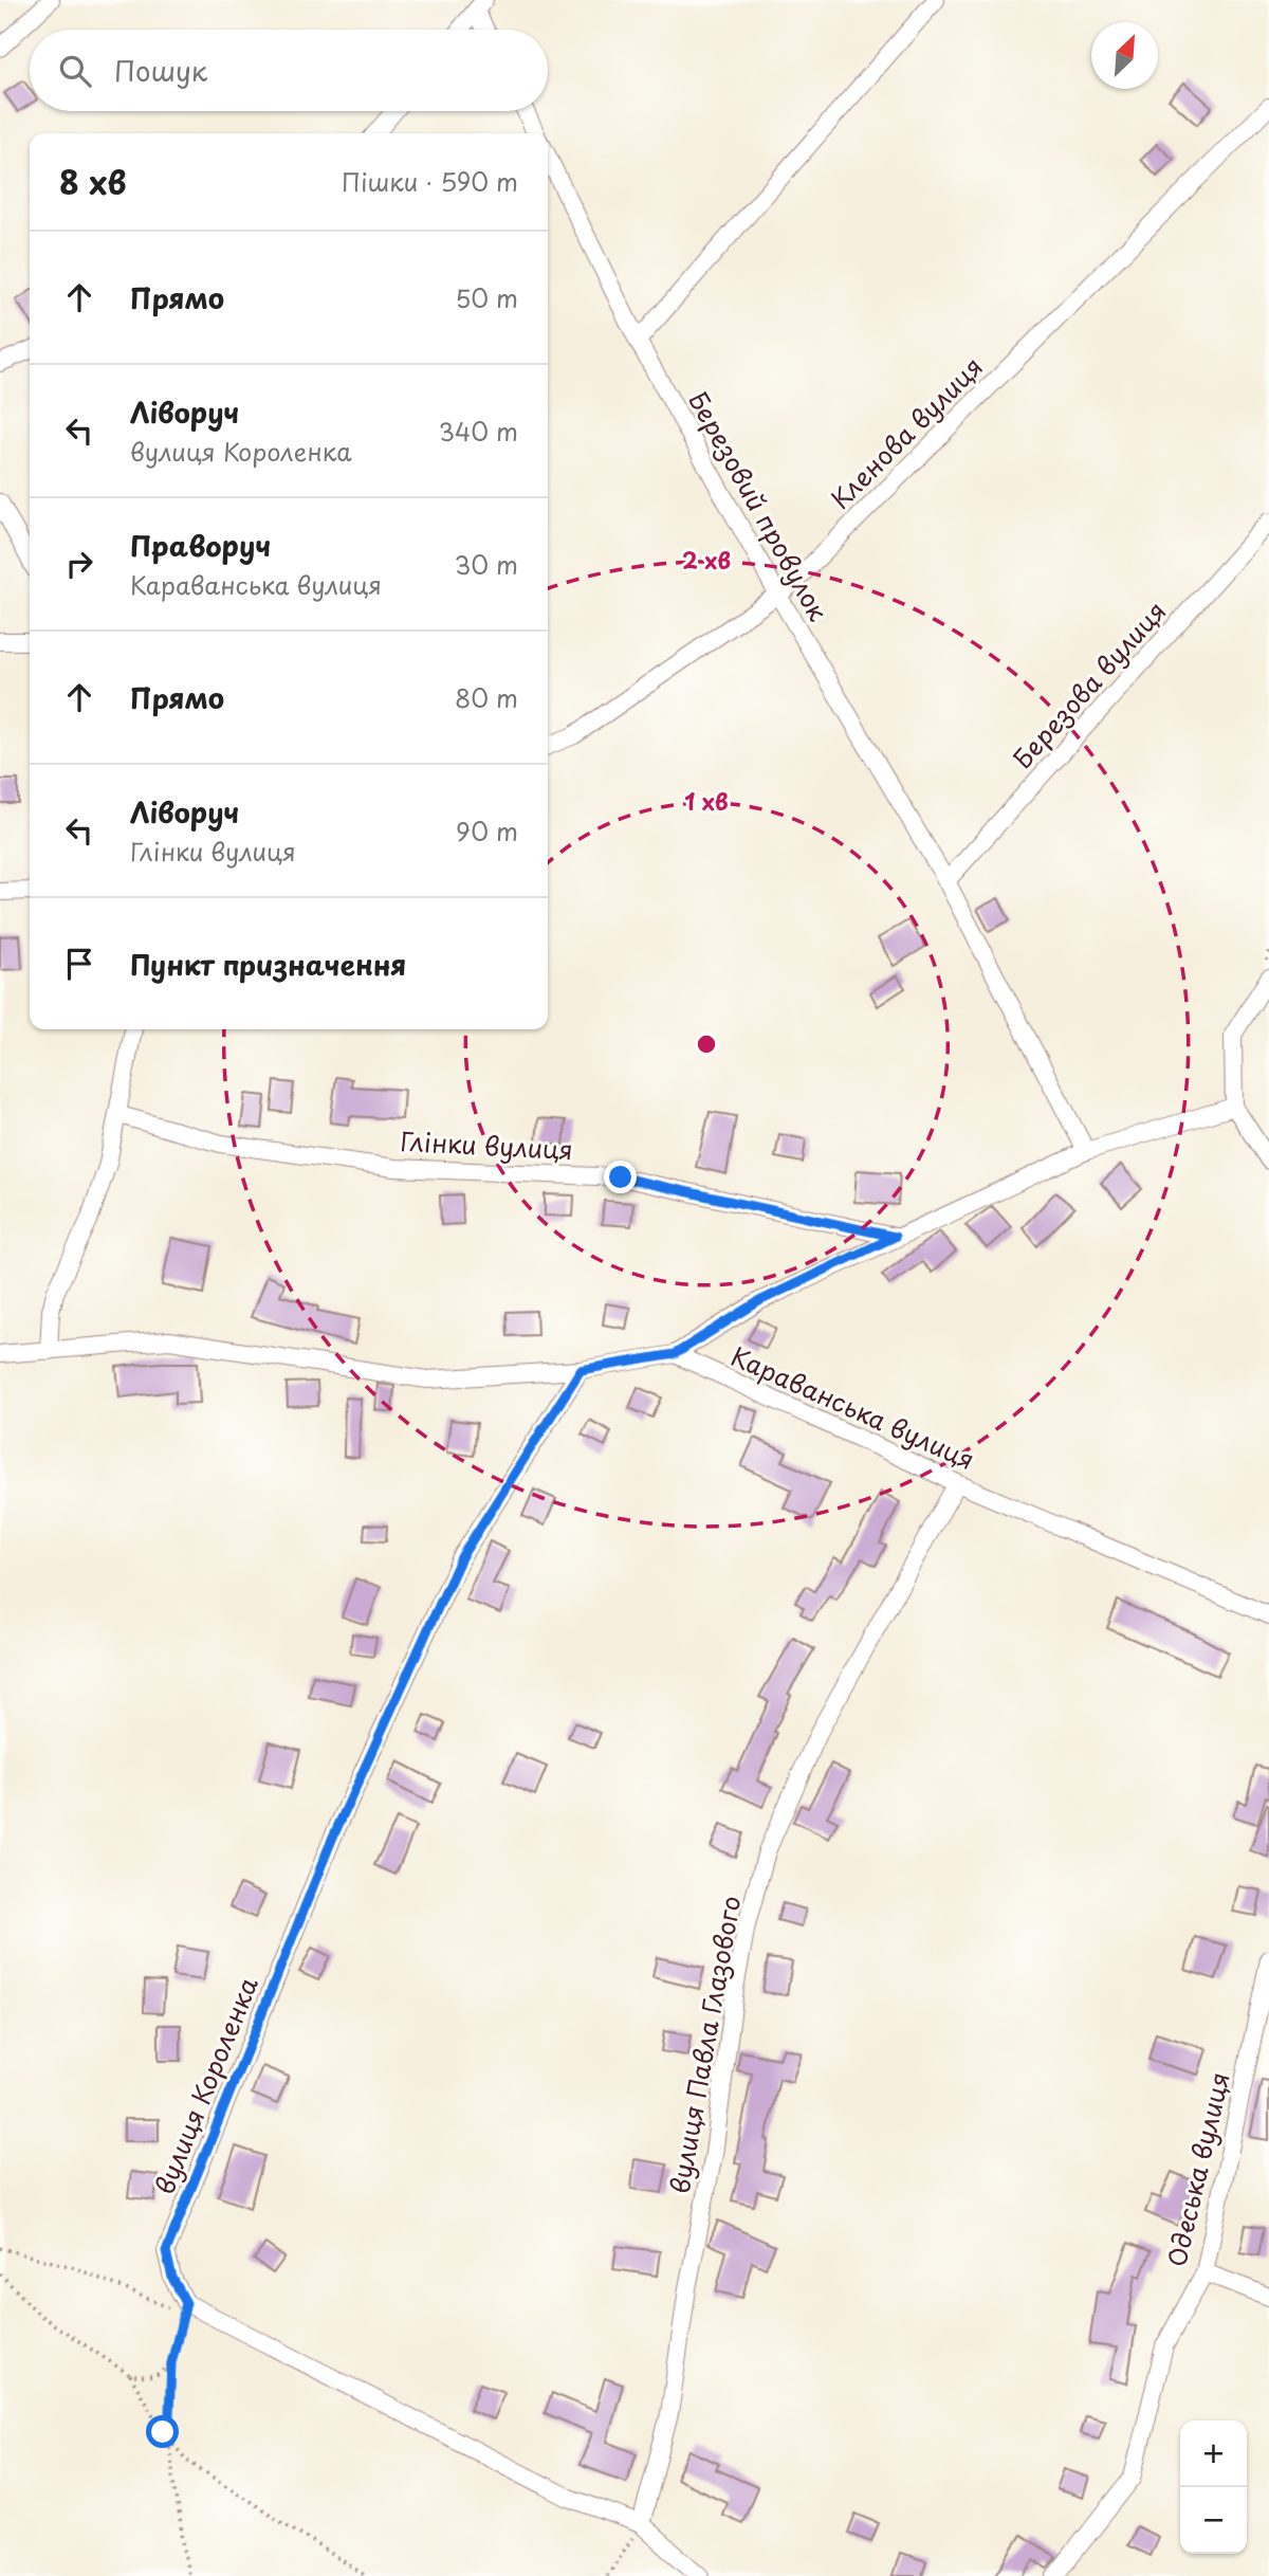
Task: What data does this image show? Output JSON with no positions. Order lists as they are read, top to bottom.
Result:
{
  "streets": {
    "street": [
      "Кленова вулиця",
      "Березовий провулок",
      "Березова вулиця",
      "Глінки вулиця",
      "Караванська вулиця",
      "вулиця Павла Глазового",
      "вулиця Короленка",
      "Одеська вулиця"
    ]
  },
  "crossings": [
    ["Кленова вулиця", "Березовий провулок"],
    ["Березовий провулок", "Березова вулиця"],
    ["Караванська вулиця", "вулиця Павла Глазового"]
  ],
  "north": "top right",
  "page": {
    "search": "Пошук",
    "heading": ["8 хв", "Пішки · 590 m"],
    "list": [
      ["Прямо", "50 m"],
      ["Ліворуч", "вулиця Короленка", "340 m"],
      ["Праворуч", "Караванська вулиця", "30 m"],
      ["Прямо", "80 m"],
      ["Ліворуч", "Глінки вулиця", "90 m"],
      "Пункт призначення"
    ],
    "map_buttons": ["+", "−"]
  },
  "rings": ["2 хв", "1 хв"]
}
